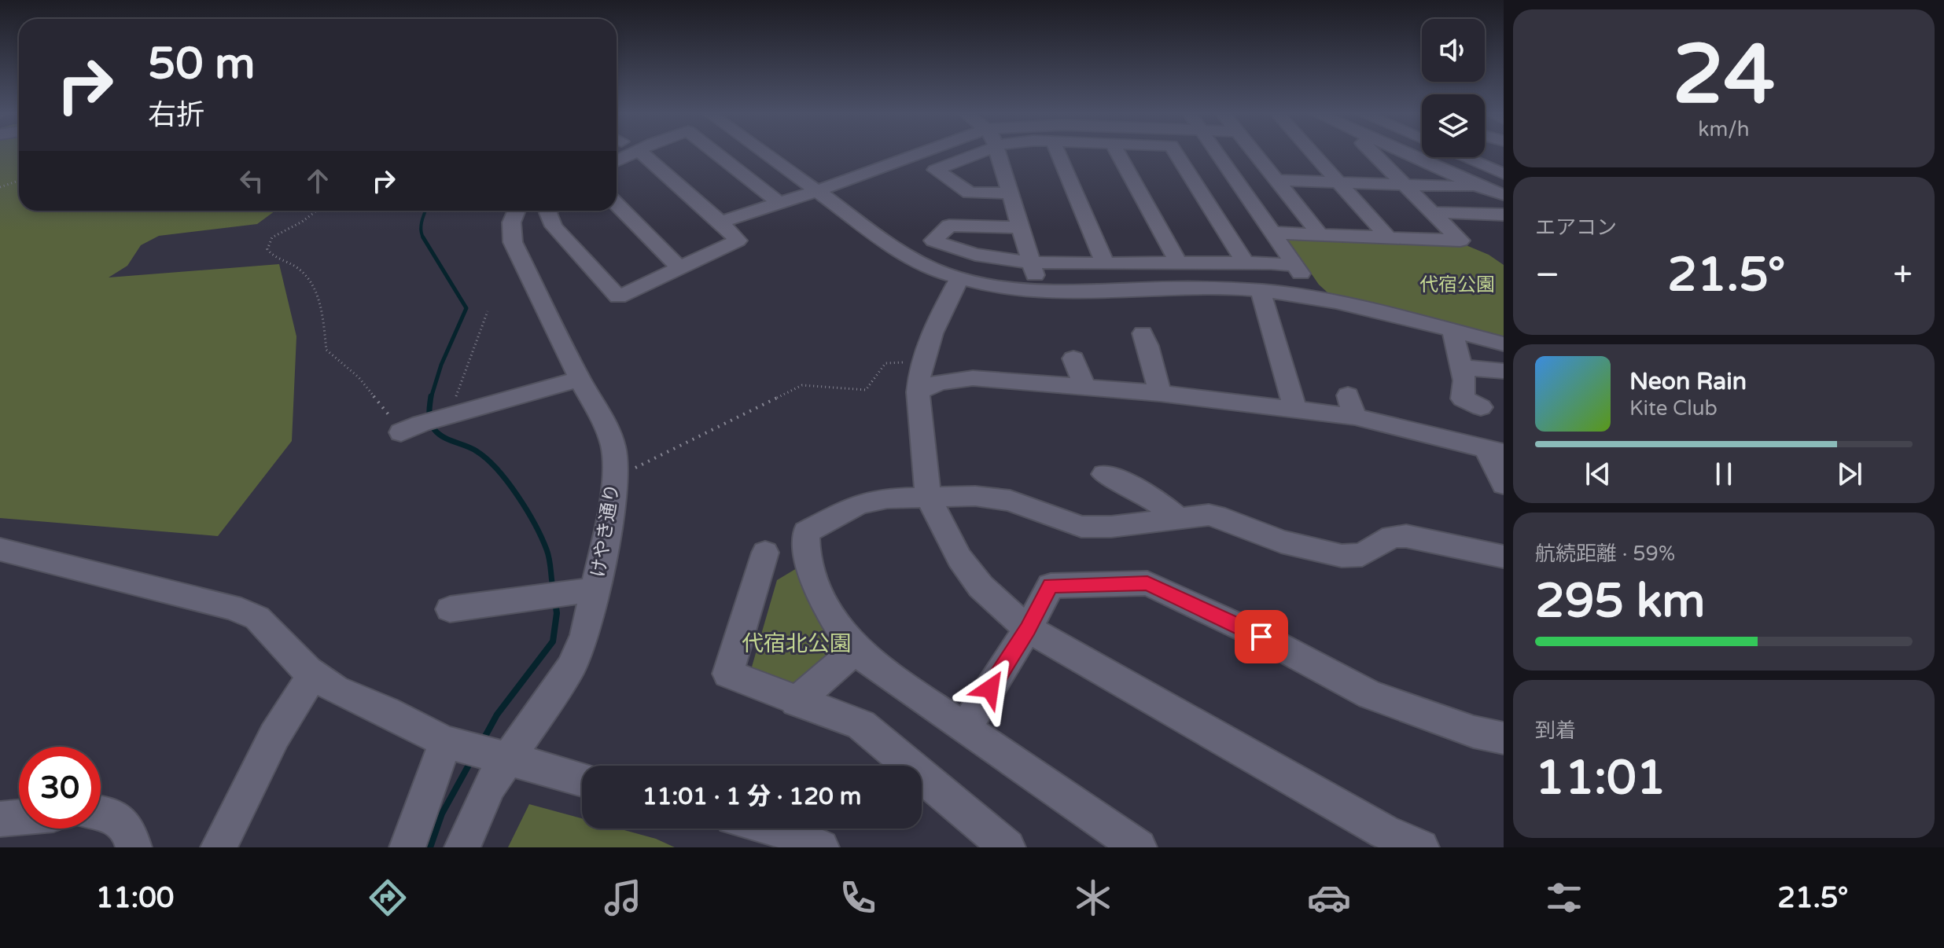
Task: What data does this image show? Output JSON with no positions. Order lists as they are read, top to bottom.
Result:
{
  "streets": {
    "street": ["けやき通り"]
  },
  "parks": ["代宿公園", "代宿北公園"],
  "page": {
    "tile": [
      ["24", "km/h"],
      "エアコン",
      ["航続距離 · 59%", "295 km"],
      ["到着", "11:01"]
    ],
    "turn": ["50 m", "右折"],
    "heat": ["−", "21.5°", "+"],
    "song": ["Neon Rain", "Kite Club"],
    "limit": "30",
    "trip": "11:01 · 1 分 · 120 m",
    "tabs": ["11:00", "21.5°"]
  }
}
